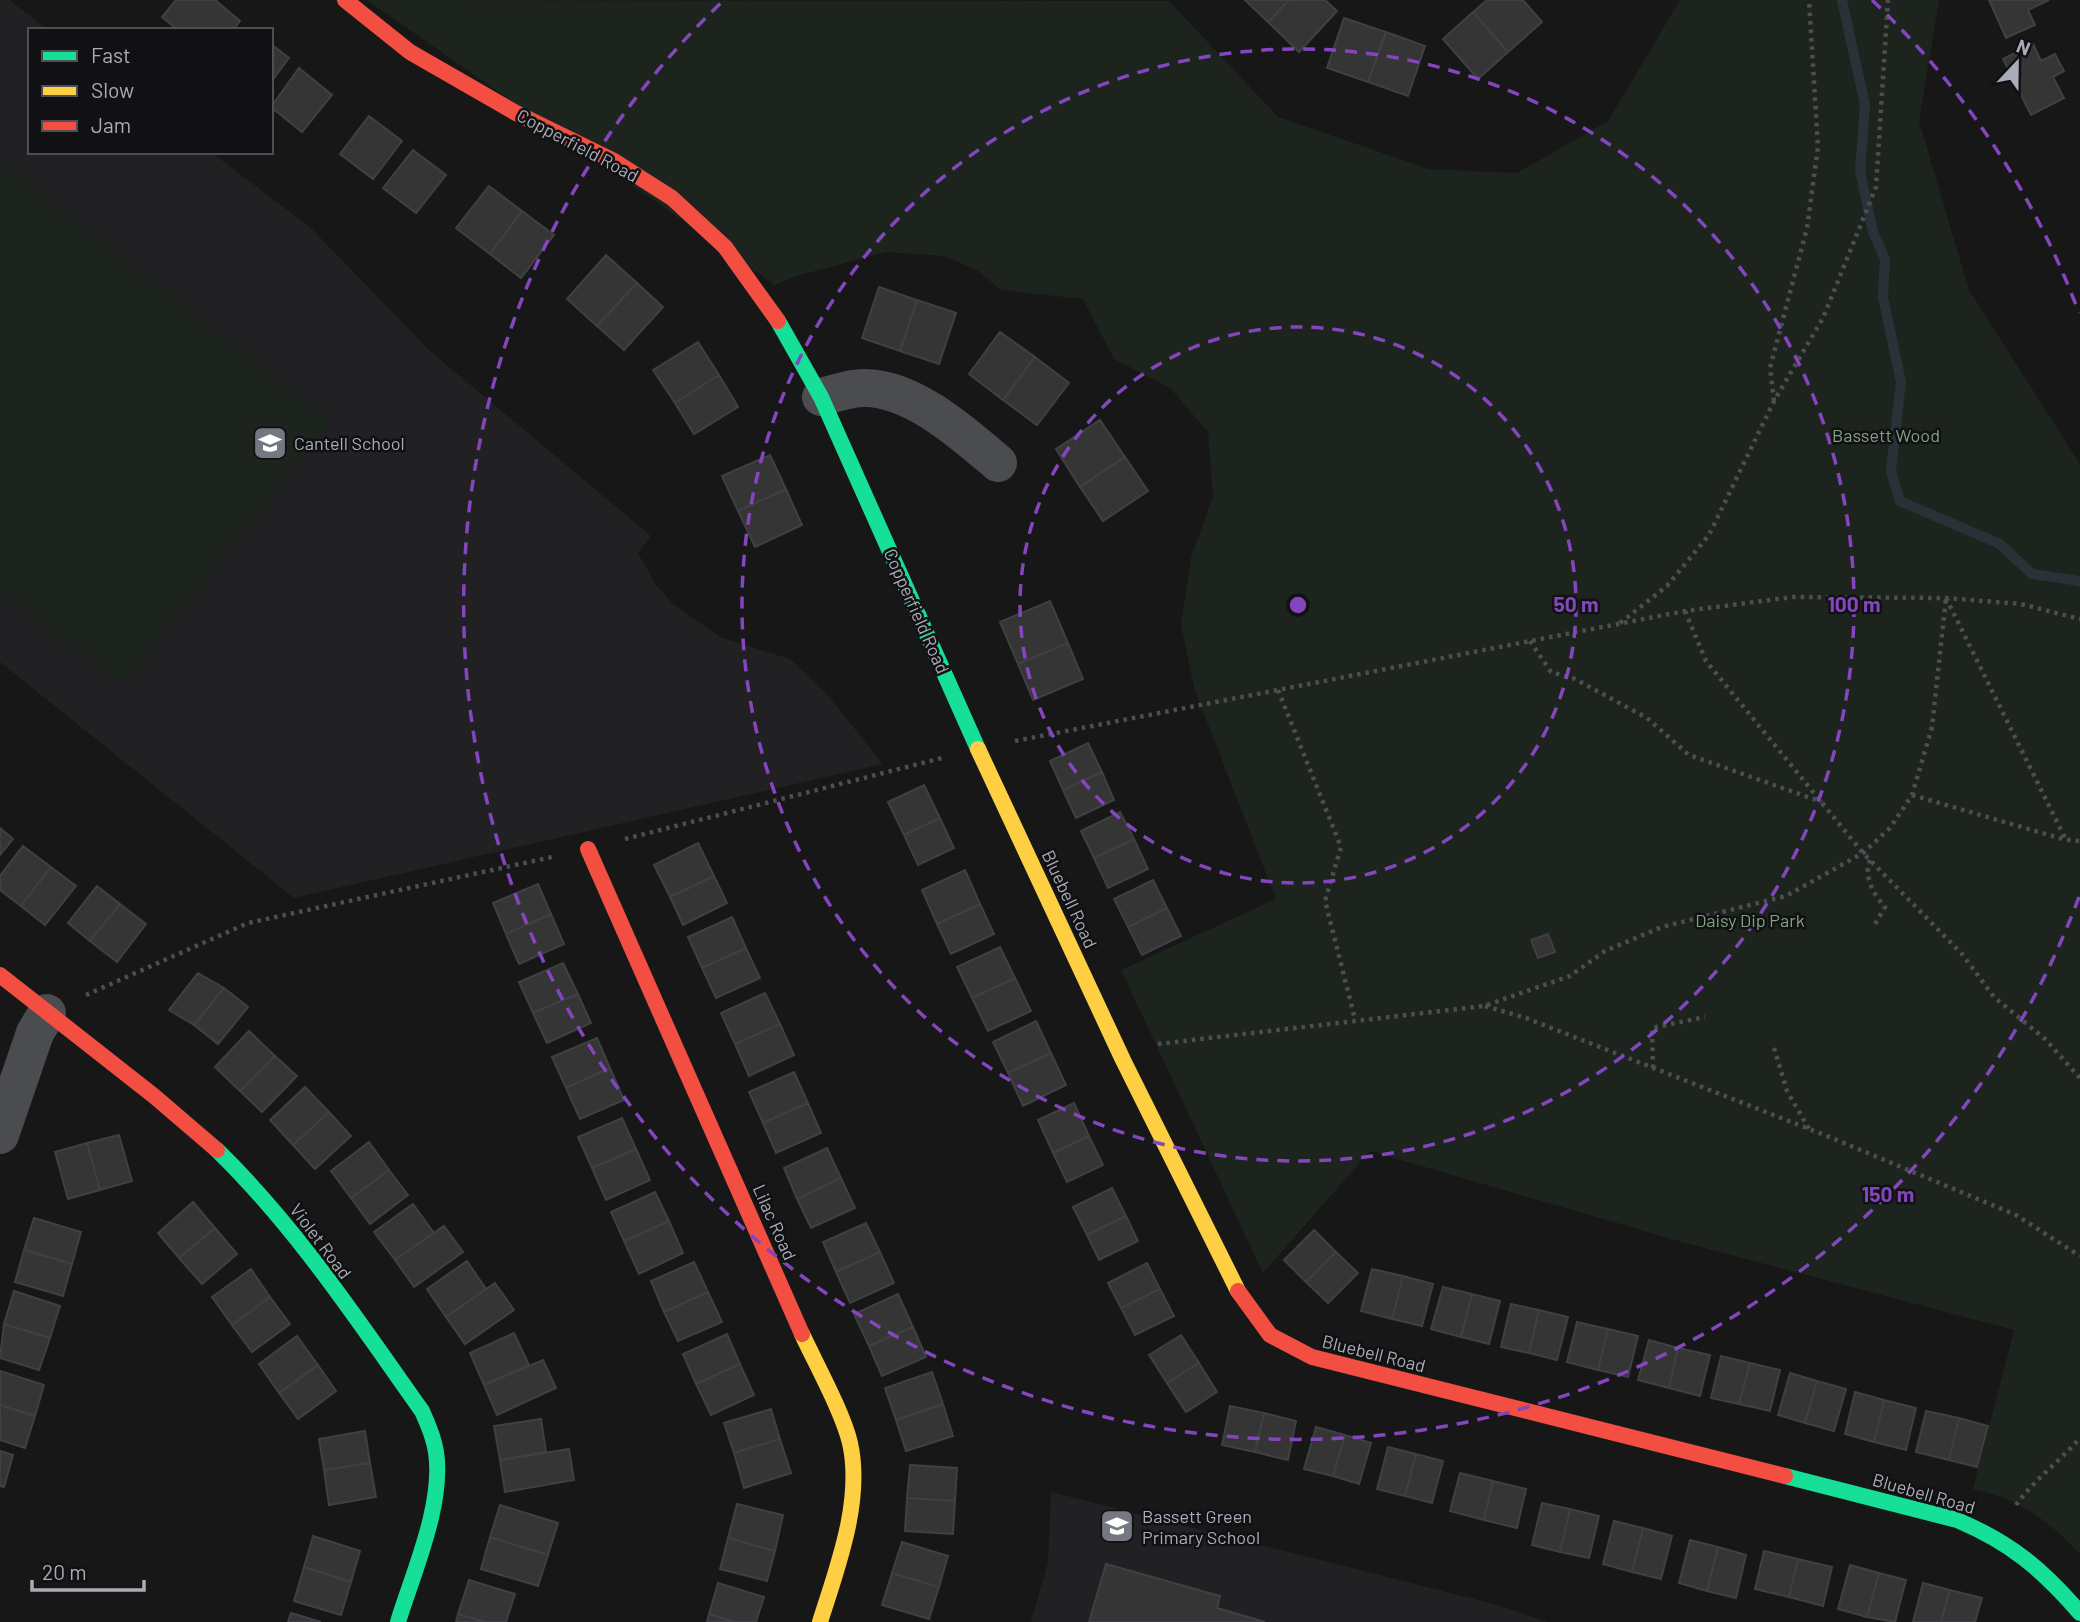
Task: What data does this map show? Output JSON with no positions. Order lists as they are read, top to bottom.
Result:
{
  "streets": {
    "street": [
      "Copperfield Road",
      "Bluebell Road",
      "Lilac Road",
      "Violet Road"
    ]
  },
  "crossings": [
    ["Copperfield Road", "Bluebell Road"]
  ],
  "parks": ["Bassett Wood", "Daisy Dip Park"],
  "places": {
    "school or university": ["Cantell School", "Bassett Green Primary School"]
  },
  "legend": ["Fast", "Slow", "Jam"],
  "scale_bar": "20 m",
  "north": "top",
  "rings": ["50 m", "100 m", "150 m"]
}
